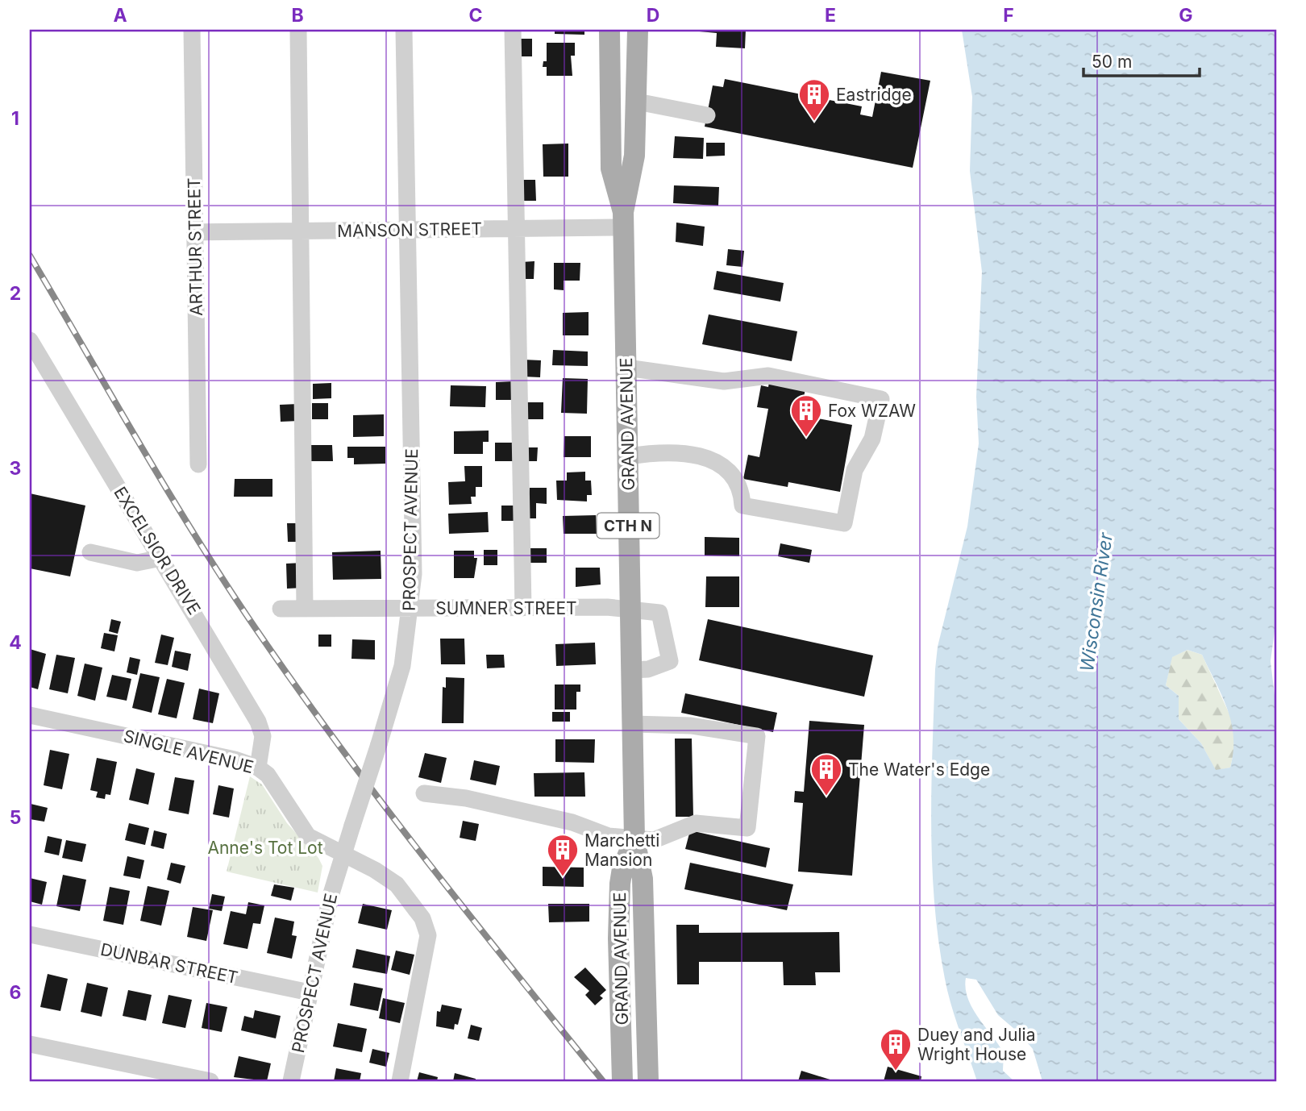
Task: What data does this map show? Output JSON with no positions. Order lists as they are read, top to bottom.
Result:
{
  "streets": {
    "main road": ["GRAND AVENUE", "CTH N"],
    "street": [
      "MANSON STREET",
      "ARTHUR STREET",
      "PROSPECT AVENUE",
      "EXCELSIOR DRIVE",
      "SUMNER STREET",
      "SINGLE AVENUE",
      "DUNBAR STREET"
    ]
  },
  "crossings": [
    ["MANSON STREET", "ARTHUR STREET"],
    ["MANSON STREET", "GRAND AVENUE"],
    ["MANSON STREET", "PROSPECT AVENUE"],
    ["GRAND AVENUE", "SUMNER STREET"],
    ["PROSPECT AVENUE", "SUMNER STREET"],
    ["PROSPECT AVENUE", "SINGLE AVENUE"],
    ["PROSPECT AVENUE", "DUNBAR STREET"],
    ["EXCELSIOR DRIVE", "SINGLE AVENUE"]
  ],
  "water": ["Wisconsin River"],
  "parks": ["Anne's Tot Lot"],
  "places": {
    "building": [
      "Eastridge",
      "Fox WZAW",
      "The Water's Edge",
      "Marchetti Mansion",
      "Duey and Julia Wright House"
    ]
  },
  "scale_bar": "50 m",
  "grid": {
    "columns": [
      "A",
      "B",
      "C",
      "D",
      "E",
      "F",
      "G"
    ],
    "rows": [
      "1",
      "2",
      "3",
      "4",
      "5",
      "6"
    ]
  }
}
